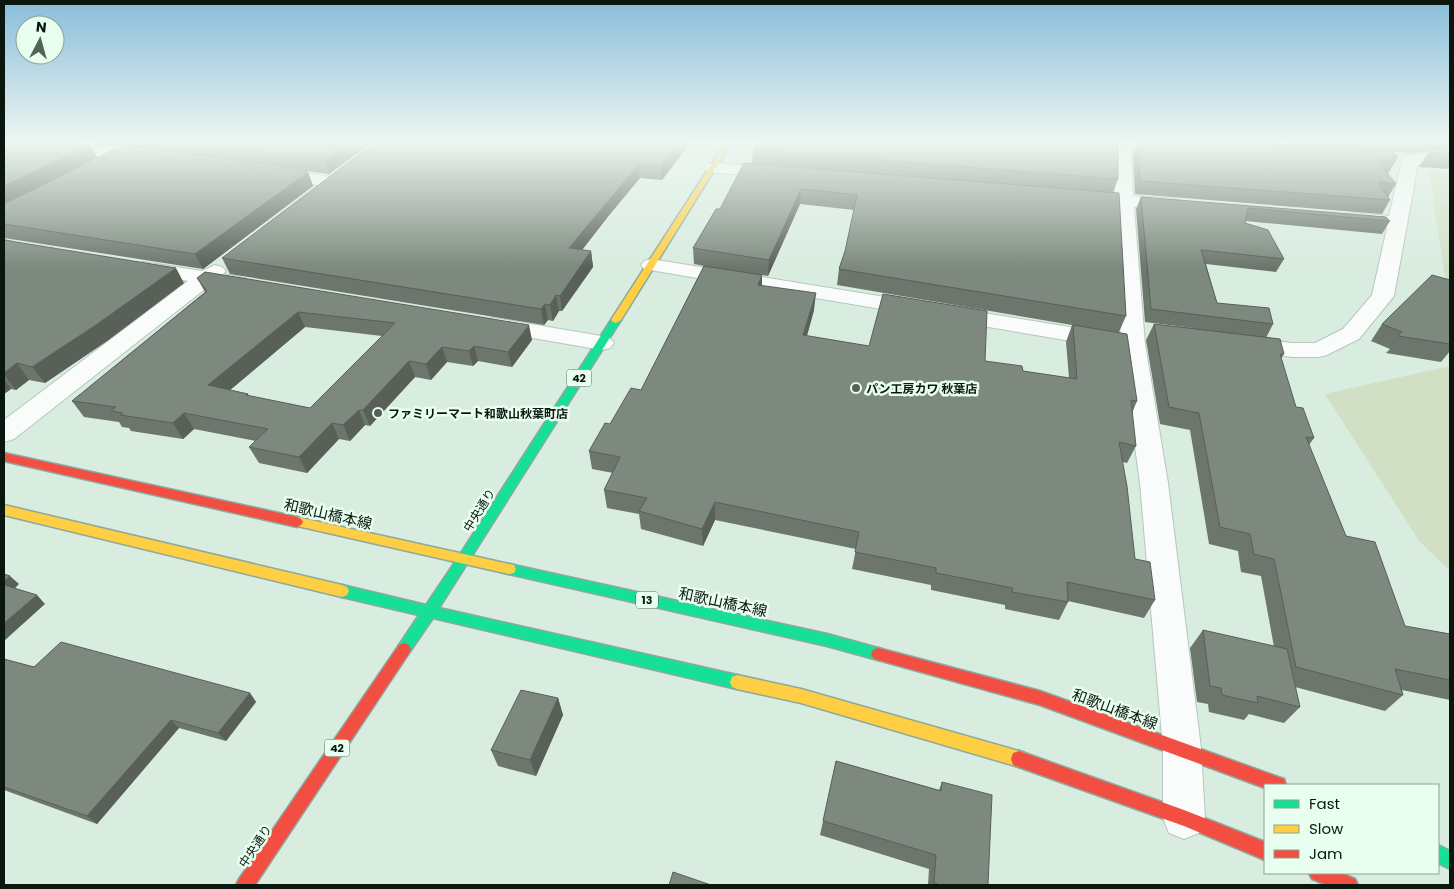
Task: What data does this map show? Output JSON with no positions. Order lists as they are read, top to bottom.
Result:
{
  "streets": {
    "main road": [
      "42",
      "中央通り",
      "和歌山橋本線",
      "13"
    ]
  },
  "crossings": [
    ["中央通り", "和歌山橋本線"]
  ],
  "places": ["パン工房カワ 秋葉店", "ファミリーマート和歌山秋葉町店"],
  "legend": ["Fast", "Slow", "Jam"],
  "north": "top"
}
